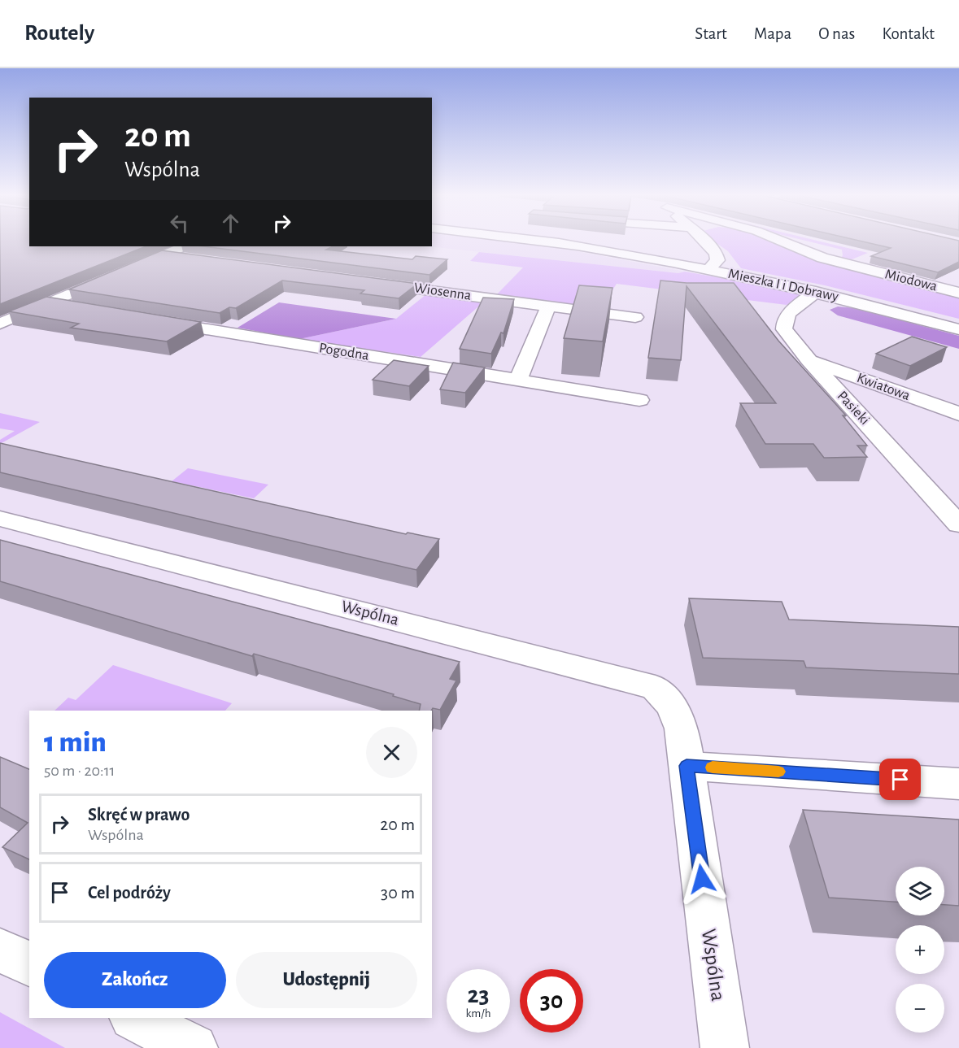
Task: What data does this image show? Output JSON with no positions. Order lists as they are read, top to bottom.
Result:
{
  "streets": {
    "street": [
      "Miodowa",
      "Mieszka I i Dobrawy",
      "Wiosenna",
      "Pogodna",
      "Kwiatowa",
      "Pasieki",
      "Wspólna"
    ]
  },
  "crossings": [
    ["Mieszka I i Dobrawy", "Pasieki"],
    ["Kwiatowa", "Pasieki"]
  ],
  "page": {
    "header": "Routely",
    "nav": [
      "Start",
      "Mapa",
      "O nas",
      "Kontakt"
    ],
    "turn": ["20 m", "Wspólna"],
    "heading": ["1 min", "50 m · 20:11"],
    "list": [
      {
        "name": "Skręć w prawo",
        "note": "Wspólna",
        "value": "20 m"
      },
      {
        "name": "Cel podróży",
        "value": "30 m"
      }
    ],
    "map_buttons": ["+", "−"],
    "buttons": ["Zakończ", "Udostępnij"],
    "speed": "23 km/h",
    "limit": "30"
  }
}
